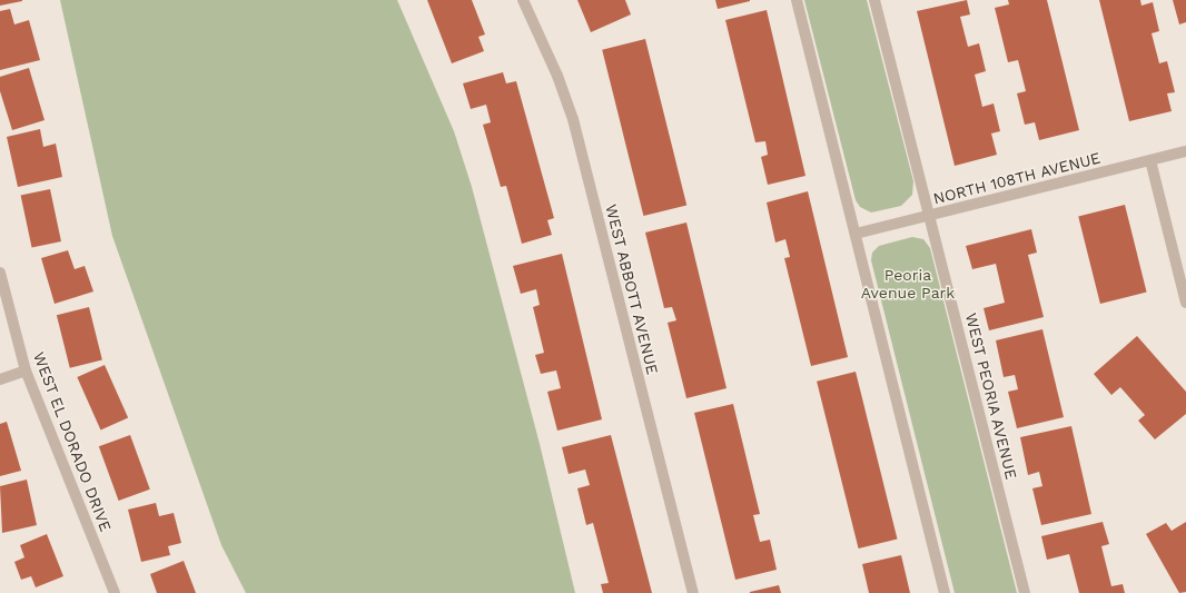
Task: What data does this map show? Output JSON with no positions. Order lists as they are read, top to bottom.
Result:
{
  "streets": {
    "street": [
      "NORTH 108TH AVENUE",
      "WEST ABBOTT AVENUE",
      "WEST PEORIA AVENUE",
      "WEST EL DORADO DRIVE"
    ]
  },
  "crossings": [
    ["NORTH 108TH AVENUE", "WEST PEORIA AVENUE"]
  ],
  "parks": ["Peoria Avenue Park"]
}
